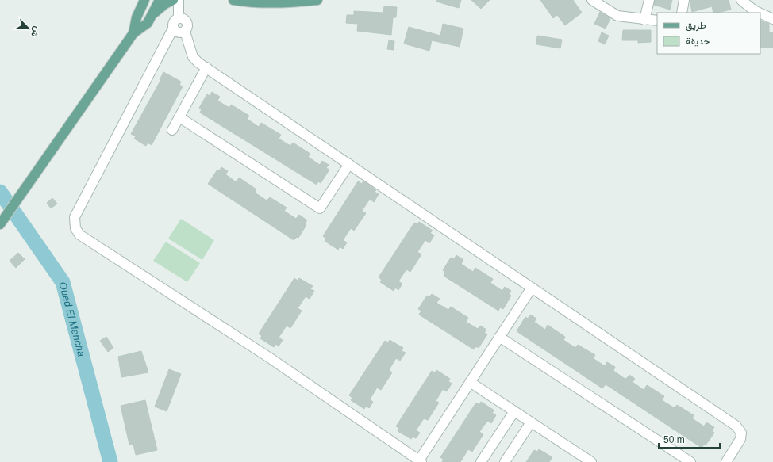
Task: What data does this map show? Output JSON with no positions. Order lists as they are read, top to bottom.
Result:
{
  "water": ["Oued El Mencha"],
  "legend": ["طريق", "حديقة"],
  "scale_bar": "50 m",
  "north": "bottom right"
}
